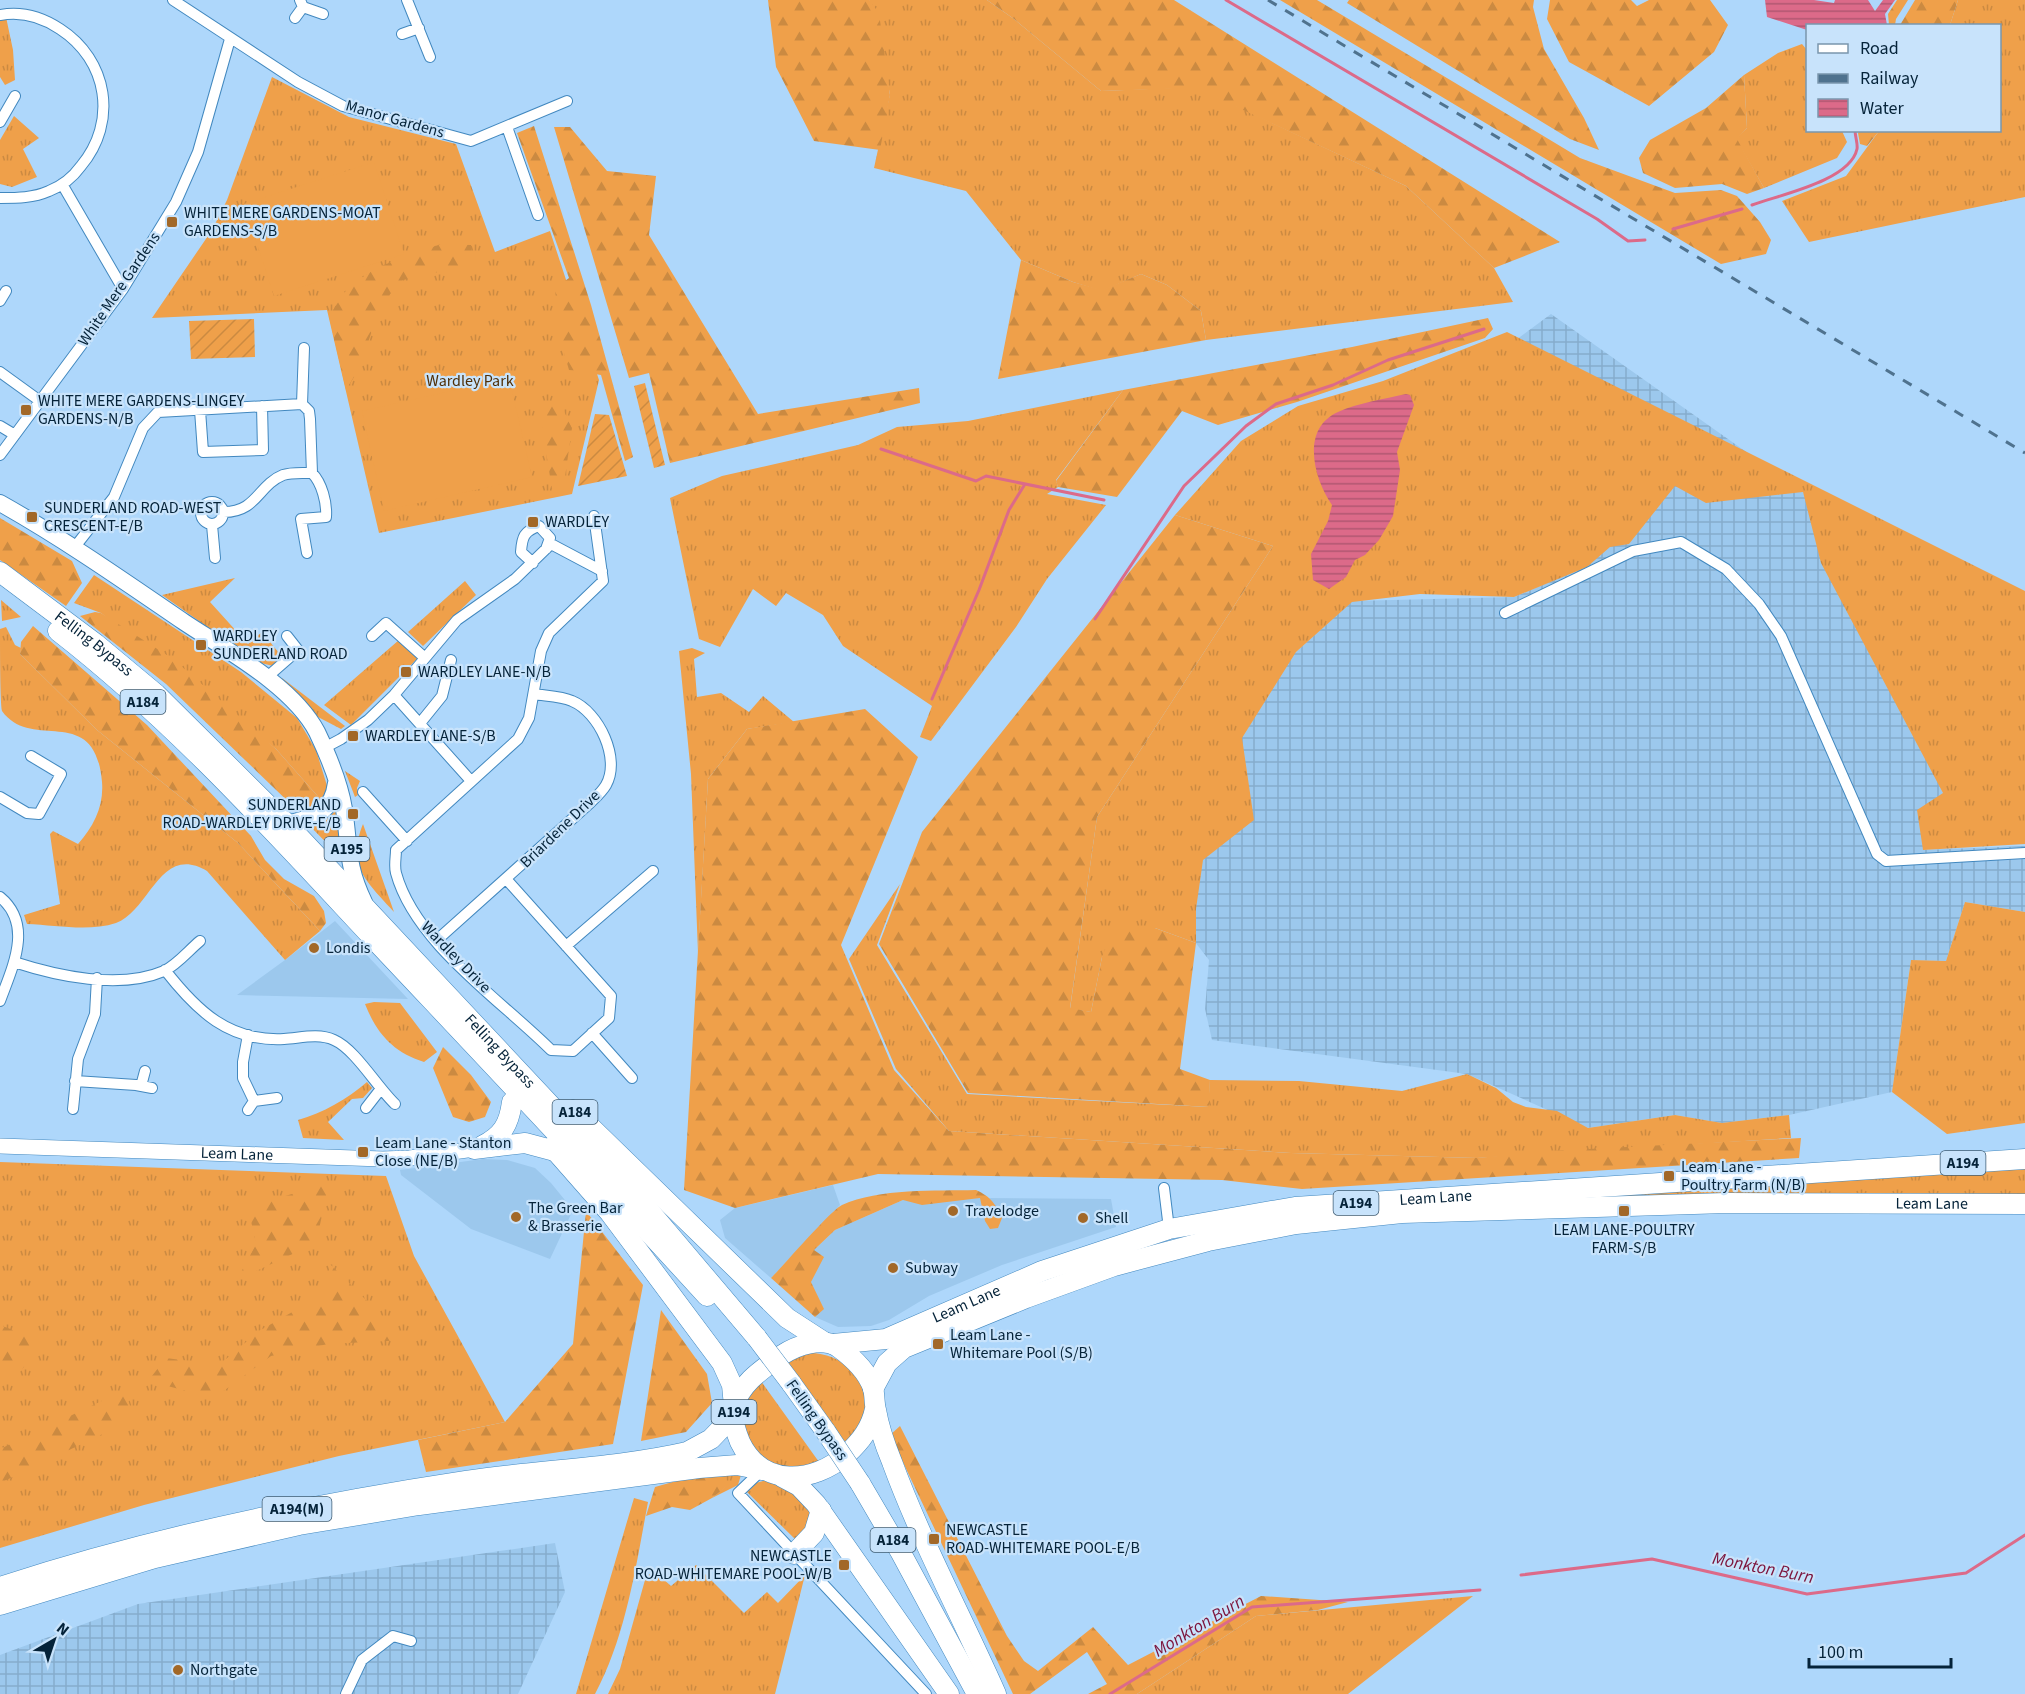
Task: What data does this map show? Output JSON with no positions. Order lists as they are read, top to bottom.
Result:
{
  "streets": {
    "highway": [
      "Felling Bypass",
      "A184",
      "Leam Lane",
      "A194",
      "A194(M)"
    ],
    "main road": ["A195"],
    "street": [
      "Manor Gardens",
      "White Mere Gardens",
      "Briardene Drive",
      "Wardley Drive"
    ]
  },
  "crossings": [
    ["Manor Gardens", "White Mere Gardens"],
    ["Felling Bypass", "A184"],
    ["Felling Bypass", "A195"],
    ["A184", "Leam Lane"],
    ["A184", "A194"],
    ["A184", "A194(M)"],
    ["Briardene Drive", "Wardley Drive"],
    ["Leam Lane", "A194"],
    ["Leam Lane", "A194(M)"],
    ["A194", "A194(M)"]
  ],
  "water": ["Monkton Burn"],
  "parks": ["Wardley Park"],
  "places": {
    "transit": [
      "WHITE MERE GARDENS-MOAT GARDENS-S/B",
      "WHITE MERE GARDENS-LINGEY GARDENS-N/B",
      "SUNDERLAND ROAD-WEST CRESCENT-E/B",
      "WARDLEY",
      "WARDLEY SUNDERLAND ROAD",
      "WARDLEY LANE-N/B",
      "WARDLEY LANE-S/B",
      "SUNDERLAND ROAD-WARDLEY DRIVE-E/B",
      "Leam Lane - Stanton Close (NE/B)",
      "Leam Lane - Poultry Farm (N/B)",
      "LEAM LANE-POULTRY FARM-S/B",
      "Leam Lane - Whitemare Pool (S/B)",
      "NEWCASTLE ROAD-WHITEMARE POOL-E/B",
      "NEWCASTLE ROAD-WHITEMARE POOL-W/B"
    ],
    "other": [
      "Londis",
      "Travelodge",
      "The Green Bar & Brasserie",
      "Shell",
      "Subway",
      "Northgate"
    ]
  },
  "legend": ["Road", "Railway", "Water"],
  "scale_bar": "100 m",
  "north": "top right"
}
